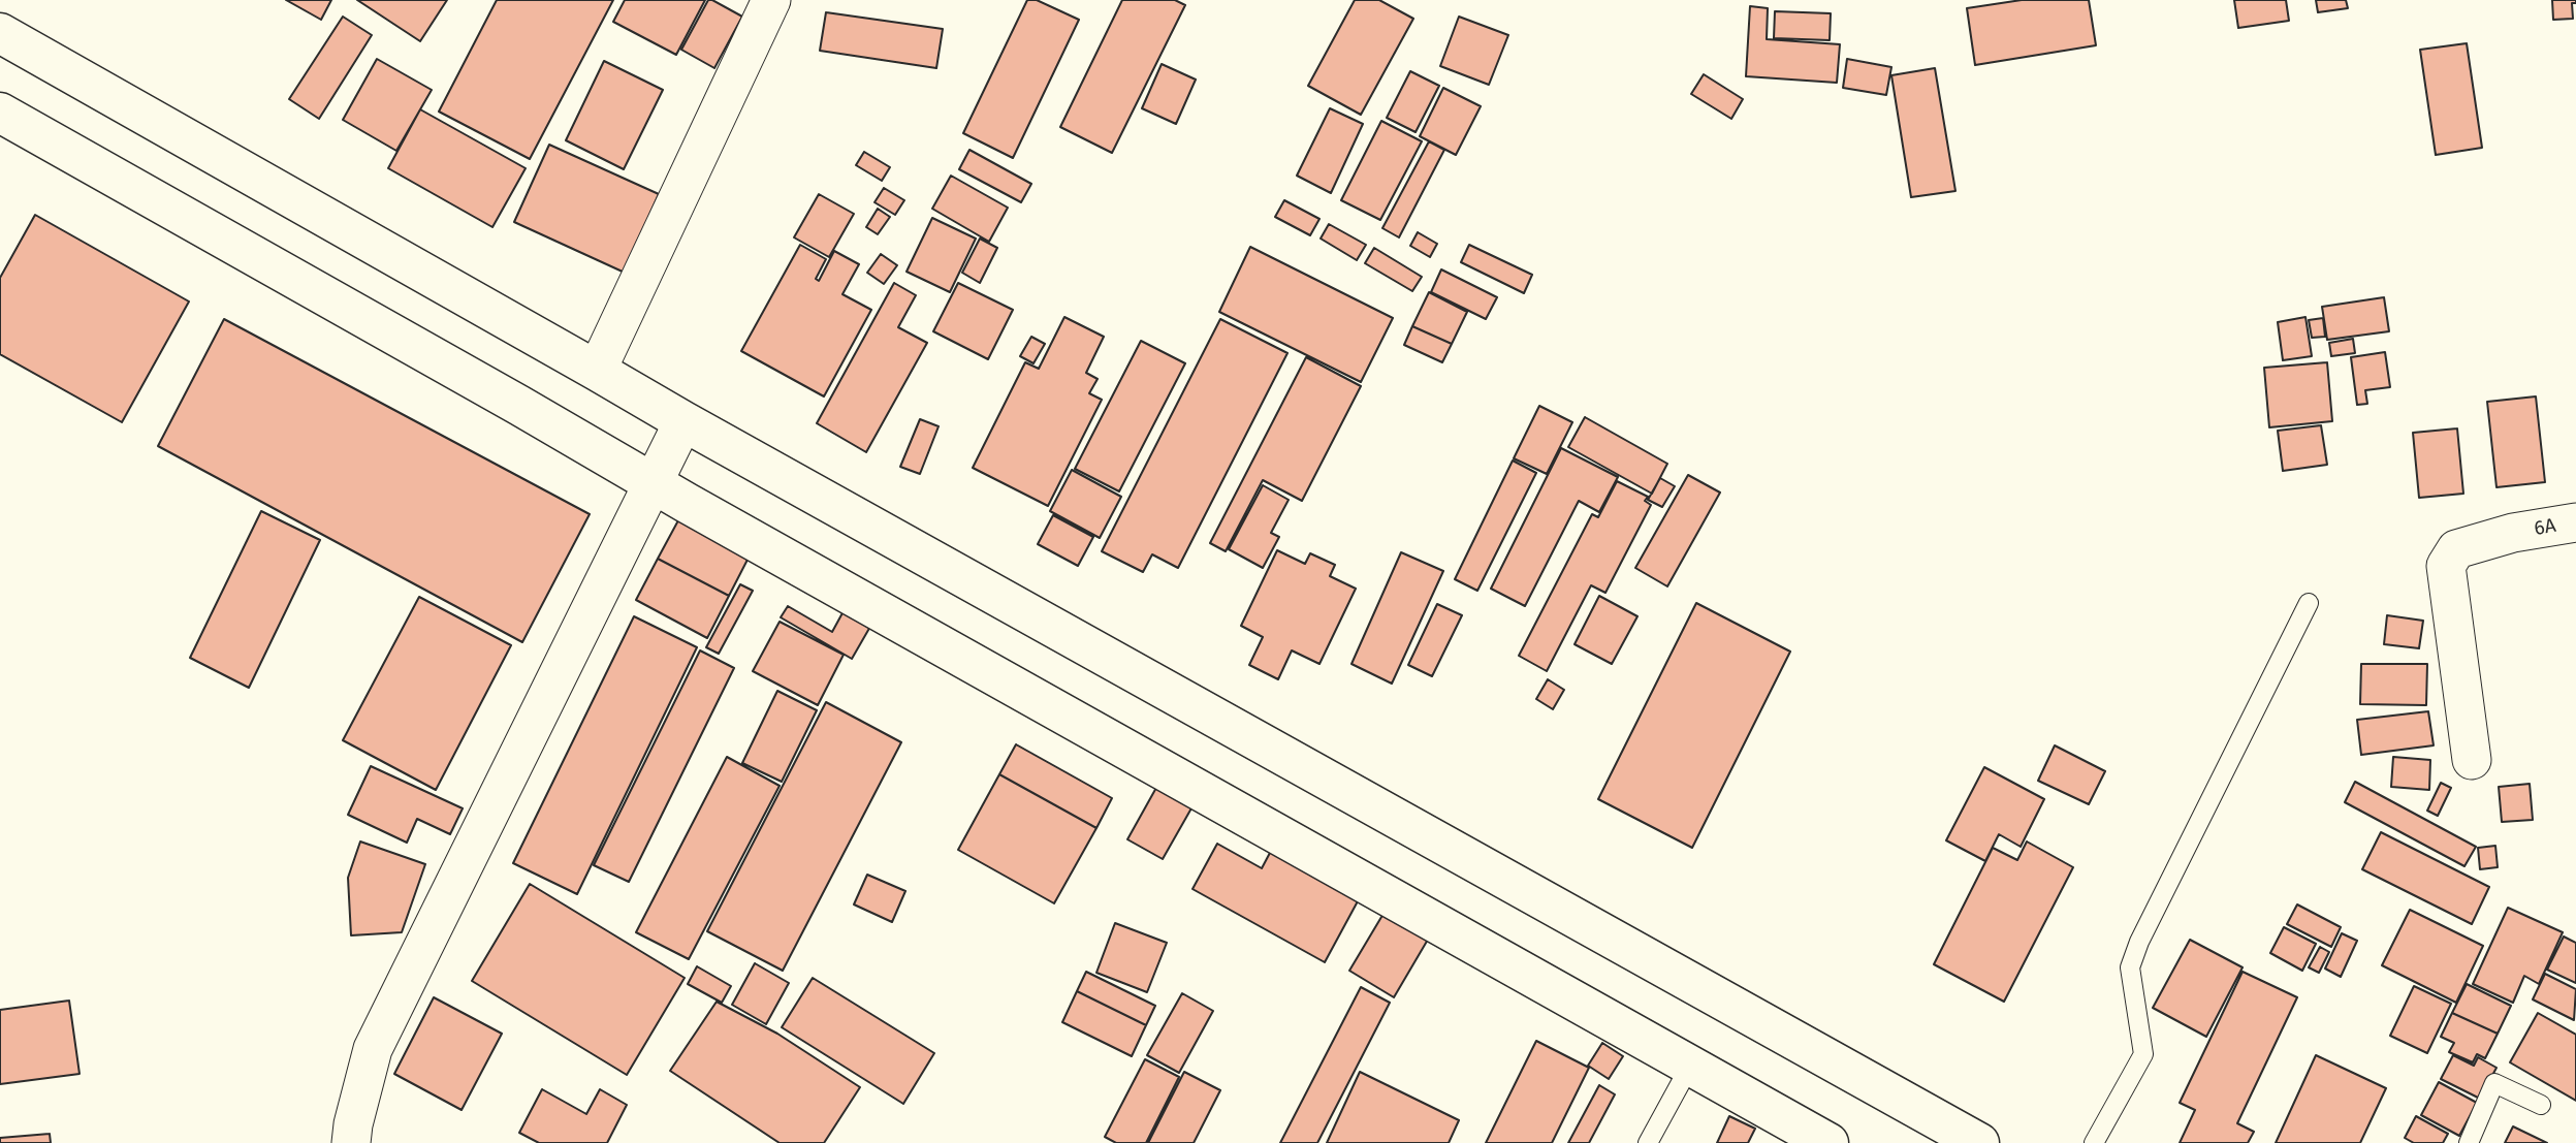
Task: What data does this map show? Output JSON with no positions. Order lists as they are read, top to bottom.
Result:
{
  "streets": {
    "street": ["6A"]
  }
}
